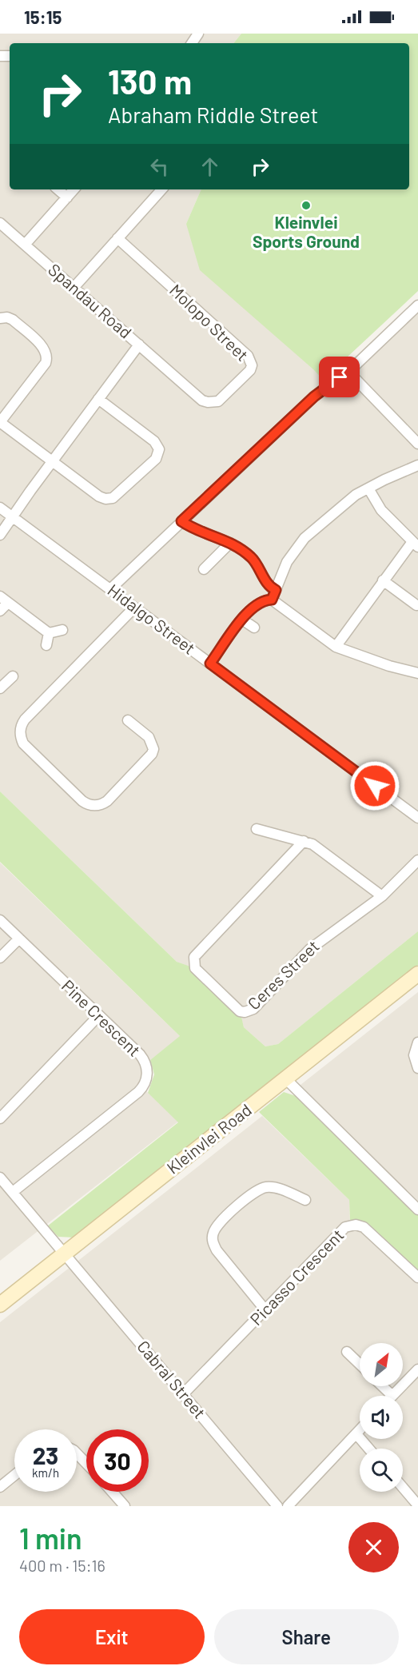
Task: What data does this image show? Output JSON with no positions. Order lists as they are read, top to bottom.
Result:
{
  "streets": {
    "street": [
      "Spandau Road",
      "Molopo Street",
      "Hidalgo Street",
      "Ceres Street",
      "Pine Crescent",
      "Kleinvlei Road",
      "Picasso Crescent",
      "Cabral Street"
    ]
  },
  "crossings": [
    ["Spandau Road", "Molopo Street"],
    ["Spandau Road", "Hidalgo Street"],
    ["Pine Crescent", "Cabral Street"],
    ["Kleinvlei Road", "Cabral Street"],
    ["Picasso Crescent", "Cabral Street"]
  ],
  "places": ["Kleinvlei Sports Ground"],
  "north": "top right",
  "page": {
    "status": "15:15",
    "turn": ["130 m", "Abraham Riddle Street"],
    "speed": "23 km/h",
    "limit": "30",
    "heading": ["1 min", "400 m · 15:16"],
    "buttons": ["Exit", "Share"]
  }
}
